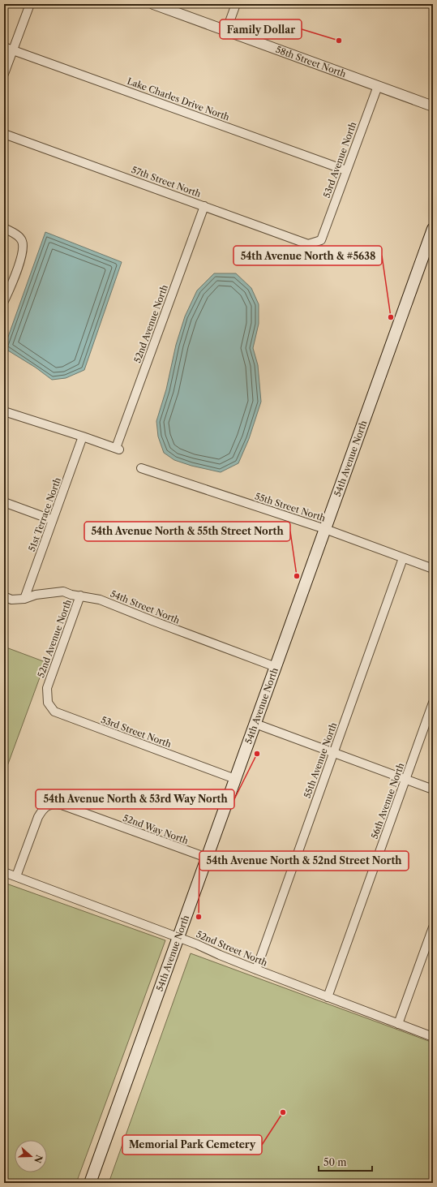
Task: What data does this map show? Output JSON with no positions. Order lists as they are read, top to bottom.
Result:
{
  "streets": {
    "main road": ["54th Avenue North"],
    "street": [
      "58th Street North",
      "Lake Charles Drive North",
      "53rd Avenue North",
      "57th Street North",
      "52nd Avenue North",
      "55th Street North",
      "51st Terrace North",
      "54th Street North",
      "53rd Street North",
      "55th Avenue North",
      "56th Avenue North",
      "52nd Way North",
      "52nd Street North"
    ]
  },
  "crossings": [
    ["58th Street North", "53rd Avenue North"],
    ["Lake Charles Drive North", "53rd Avenue North"],
    ["53rd Avenue North", "57th Street North"],
    ["57th Street North", "52nd Avenue North"],
    ["52nd Avenue North", "51st Terrace North"],
    ["52nd Avenue North", "54th Street North"],
    ["52nd Avenue North", "53rd Street North"],
    ["54th Avenue North", "55th Street North"],
    ["54th Avenue North", "54th Street North"],
    ["54th Avenue North", "53rd Street North"],
    ["54th Avenue North", "52nd Way North"],
    ["54th Avenue North", "52nd Street North"],
    ["55th Street North", "55th Avenue North"],
    ["51st Terrace North", "54th Street North"],
    ["55th Avenue North", "52nd Street North"],
    ["56th Avenue North", "52nd Street North"],
    ["52nd Way North", "52nd Street North"]
  ],
  "places": [
    "Family Dollar",
    "54th Avenue North & #5638",
    "54th Avenue North & 55th Street North",
    "54th Avenue North & 53rd Way North",
    "54th Avenue North & 52nd Street North",
    "Memorial Park Cemetery"
  ],
  "scale_bar": "50 m",
  "north": "right"
}
